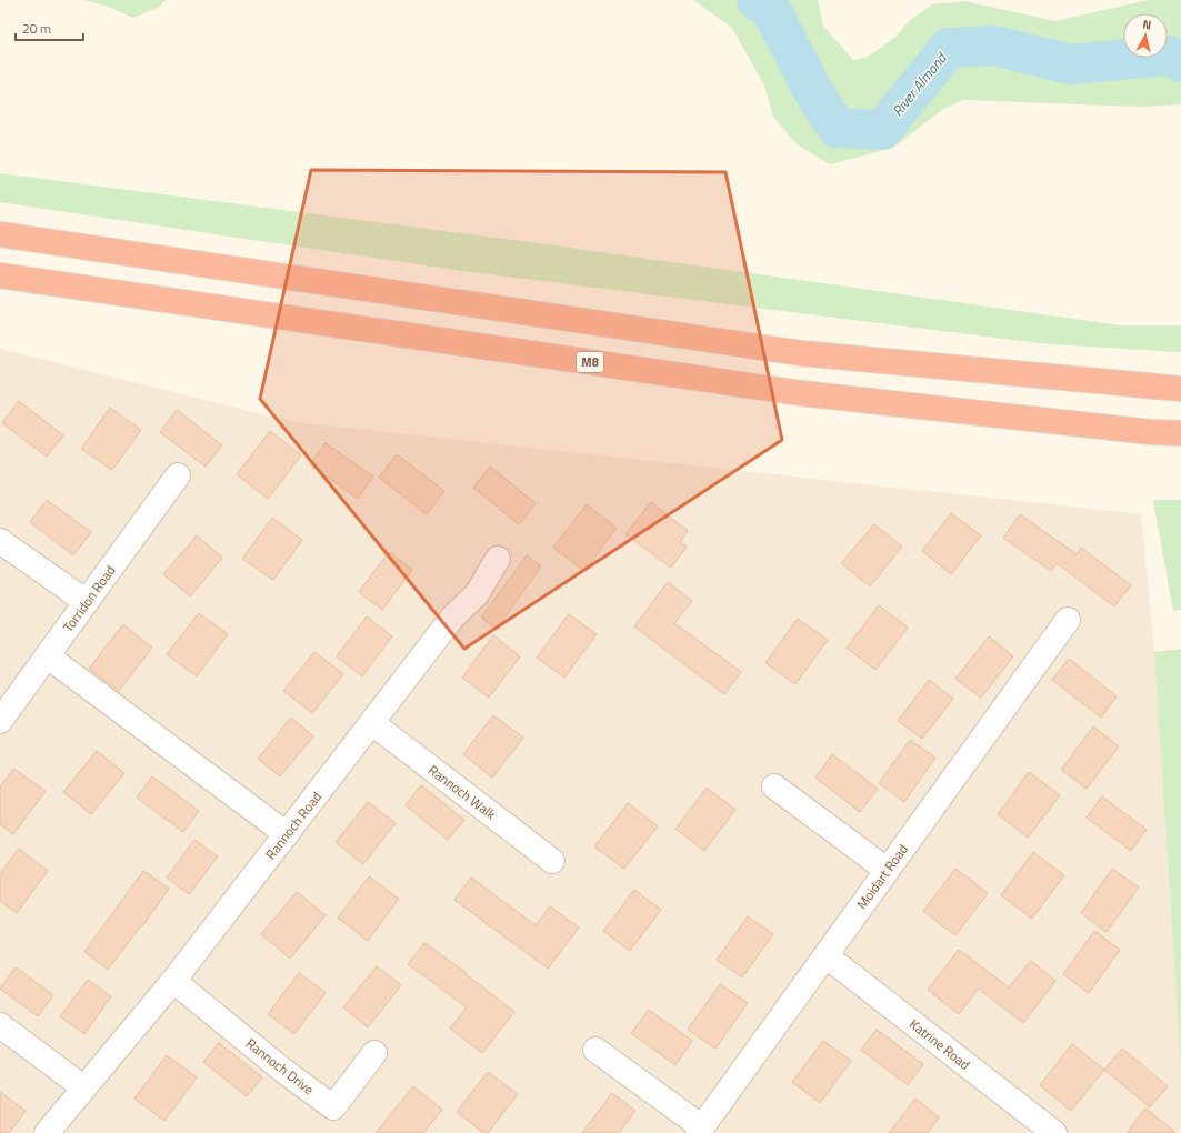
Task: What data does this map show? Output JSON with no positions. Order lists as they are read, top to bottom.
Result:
{
  "streets": {
    "highway": ["M8"],
    "street": [
      "Torridon Road",
      "Rannoch Walk",
      "Rannoch Road",
      "Moidart Road",
      "Katrine Road",
      "Rannoch Drive"
    ]
  },
  "crossings": [
    ["Rannoch Walk", "Rannoch Road"],
    ["Rannoch Road", "Rannoch Drive"],
    ["Moidart Road", "Katrine Road"]
  ],
  "water": ["River Almond"],
  "scale_bar": "20 m",
  "north": "top"
}
